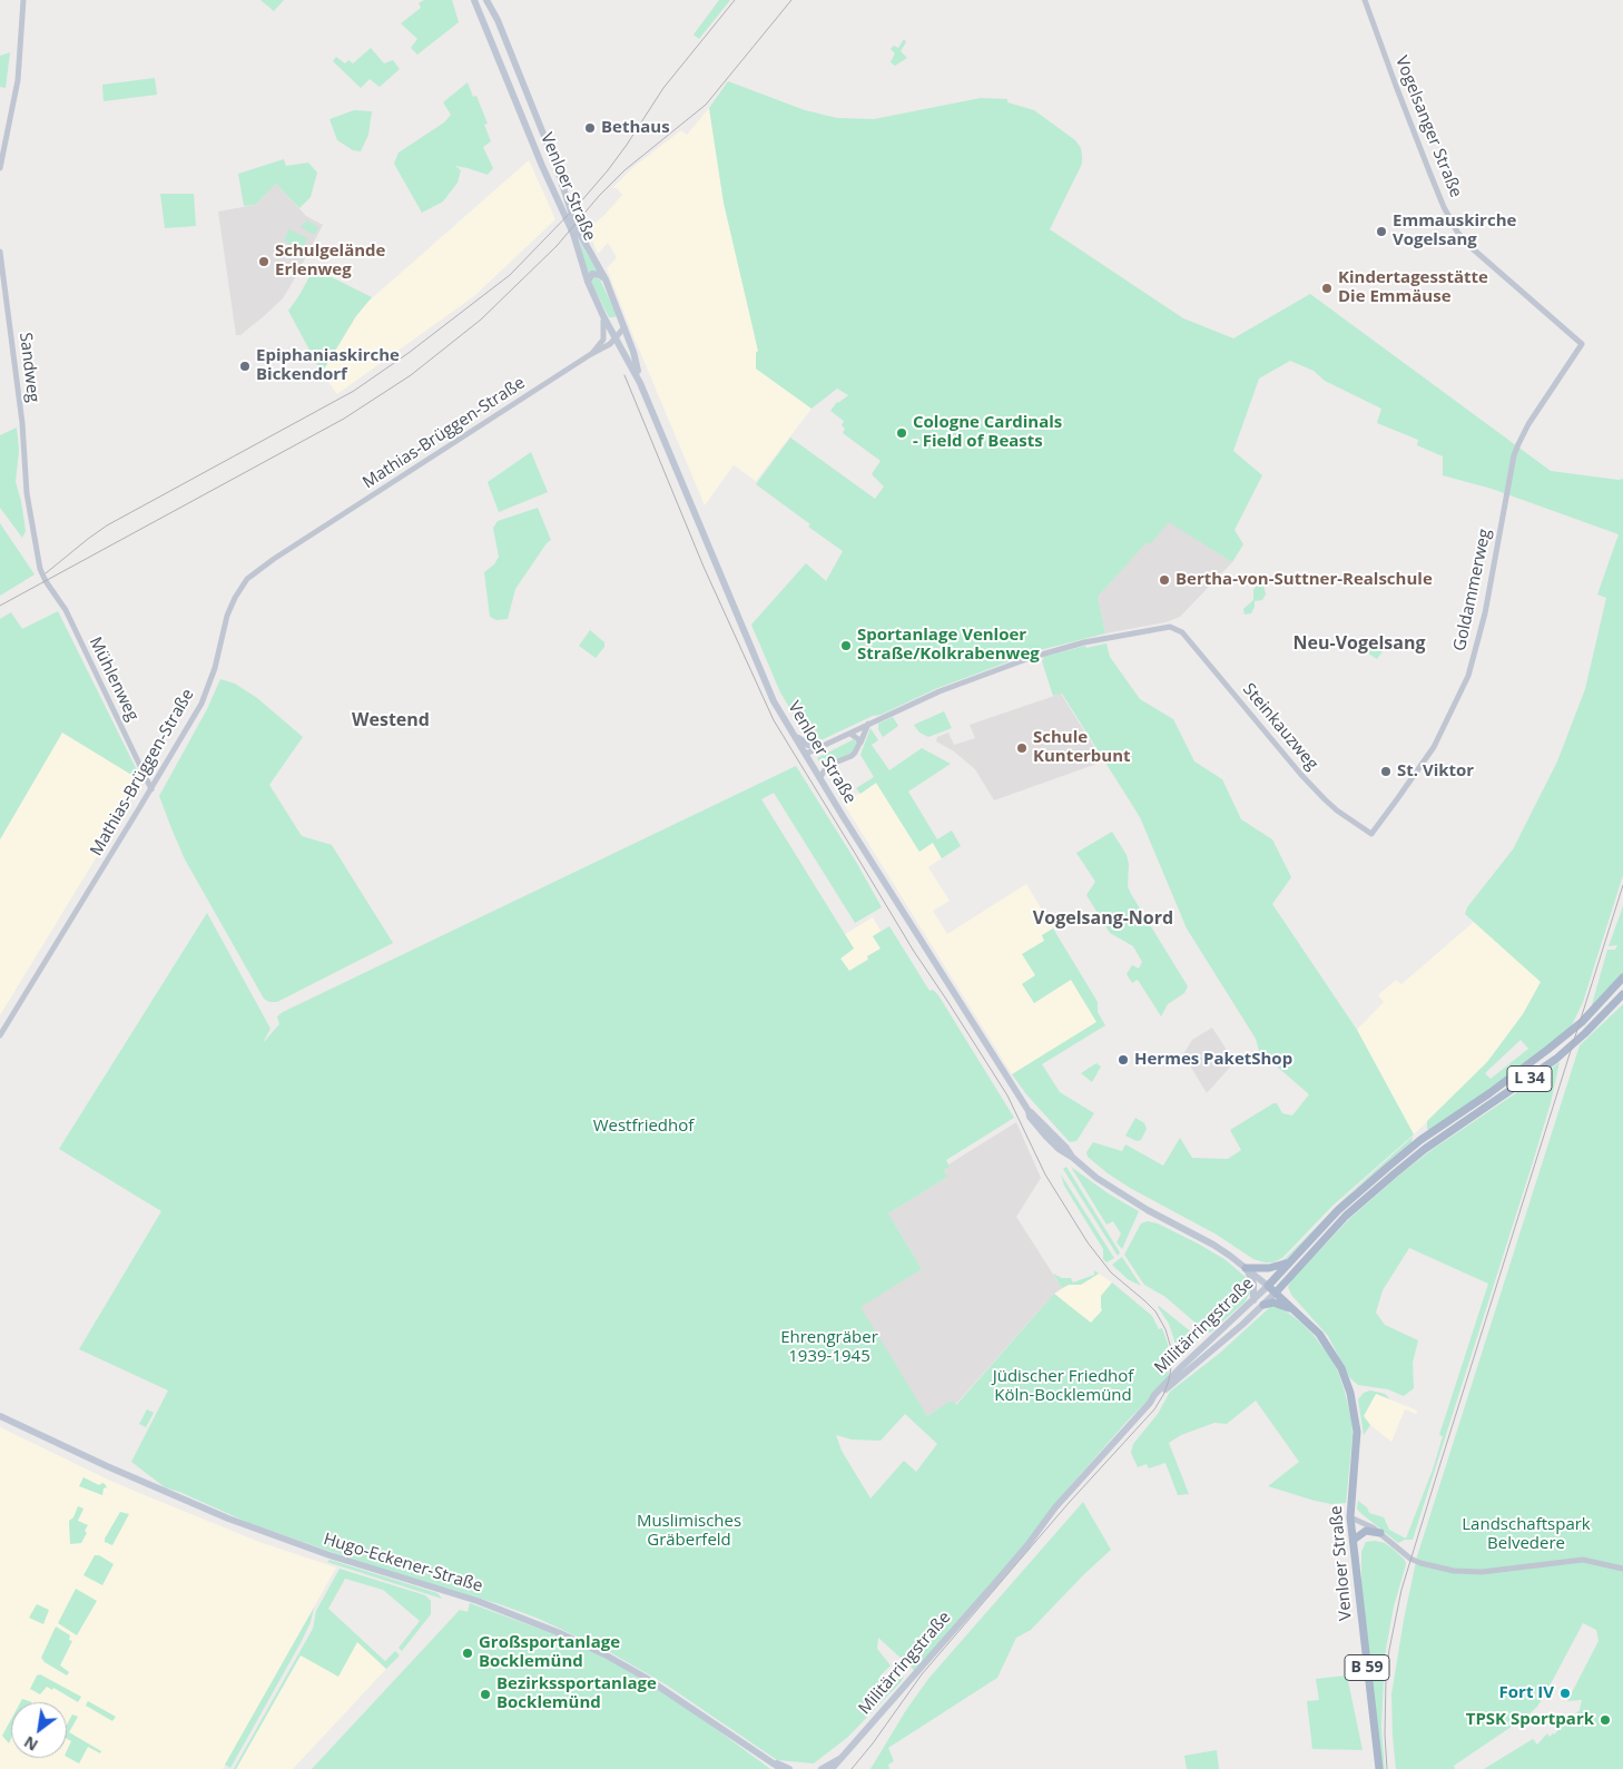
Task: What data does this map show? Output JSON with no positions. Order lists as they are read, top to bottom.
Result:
{
  "streets": {
    "main road": [
      "Venloer Straße",
      "L 34",
      "Militärringstraße",
      "Hugo-Eckener-Straße",
      "B 59"
    ],
    "street": [
      "Vogelsanger Straße",
      "Sandweg",
      "Mathias-Brüggen-Straße",
      "Goldammerweg",
      "Mühlenweg",
      "Steinkauzweg"
    ]
  },
  "crossings": [
    ["Vogelsanger Straße", "Goldammerweg"],
    ["Venloer Straße", "Mathias-Brüggen-Straße"],
    ["Venloer Straße", "L 34"],
    ["Venloer Straße", "Militärringstraße"],
    ["Sandweg", "Mühlenweg"],
    ["Mathias-Brüggen-Straße", "Mühlenweg"],
    ["Goldammerweg", "Steinkauzweg"],
    ["L 34", "Militärringstraße"]
  ],
  "districts": ["Neu-Vogelsang", "Westend", "Vogelsang-Nord"],
  "parks": [
    "Westfriedhof",
    "Ehrengräber 1939-1945",
    "Jüdischer Friedhof Köln-Bocklemünd",
    "Muslimisches Gräberfeld",
    "Landschaftspark Belvedere"
  ],
  "places": [
    "Bethaus",
    "Emmauskirche Vogelsang",
    "Schulgelände Erlenweg",
    "Kindertagesstätte Die Emmäuse",
    "Epiphaniaskirche Bickendorf",
    "Cologne Cardinals - Field of Beasts",
    "Bertha-von-Suttner-Realschule",
    "Sportanlage Venloer Straße/Kolkrabenweg",
    "Schule Kunterbunt",
    "St. Viktor",
    "Hermes PaketShop",
    "Großsportanlage Bocklemünd",
    "Fort IV",
    "Bezirkssportanlage Bocklemünd",
    "TPSK Sportpark"
  ],
  "north": "bottom left"
}
